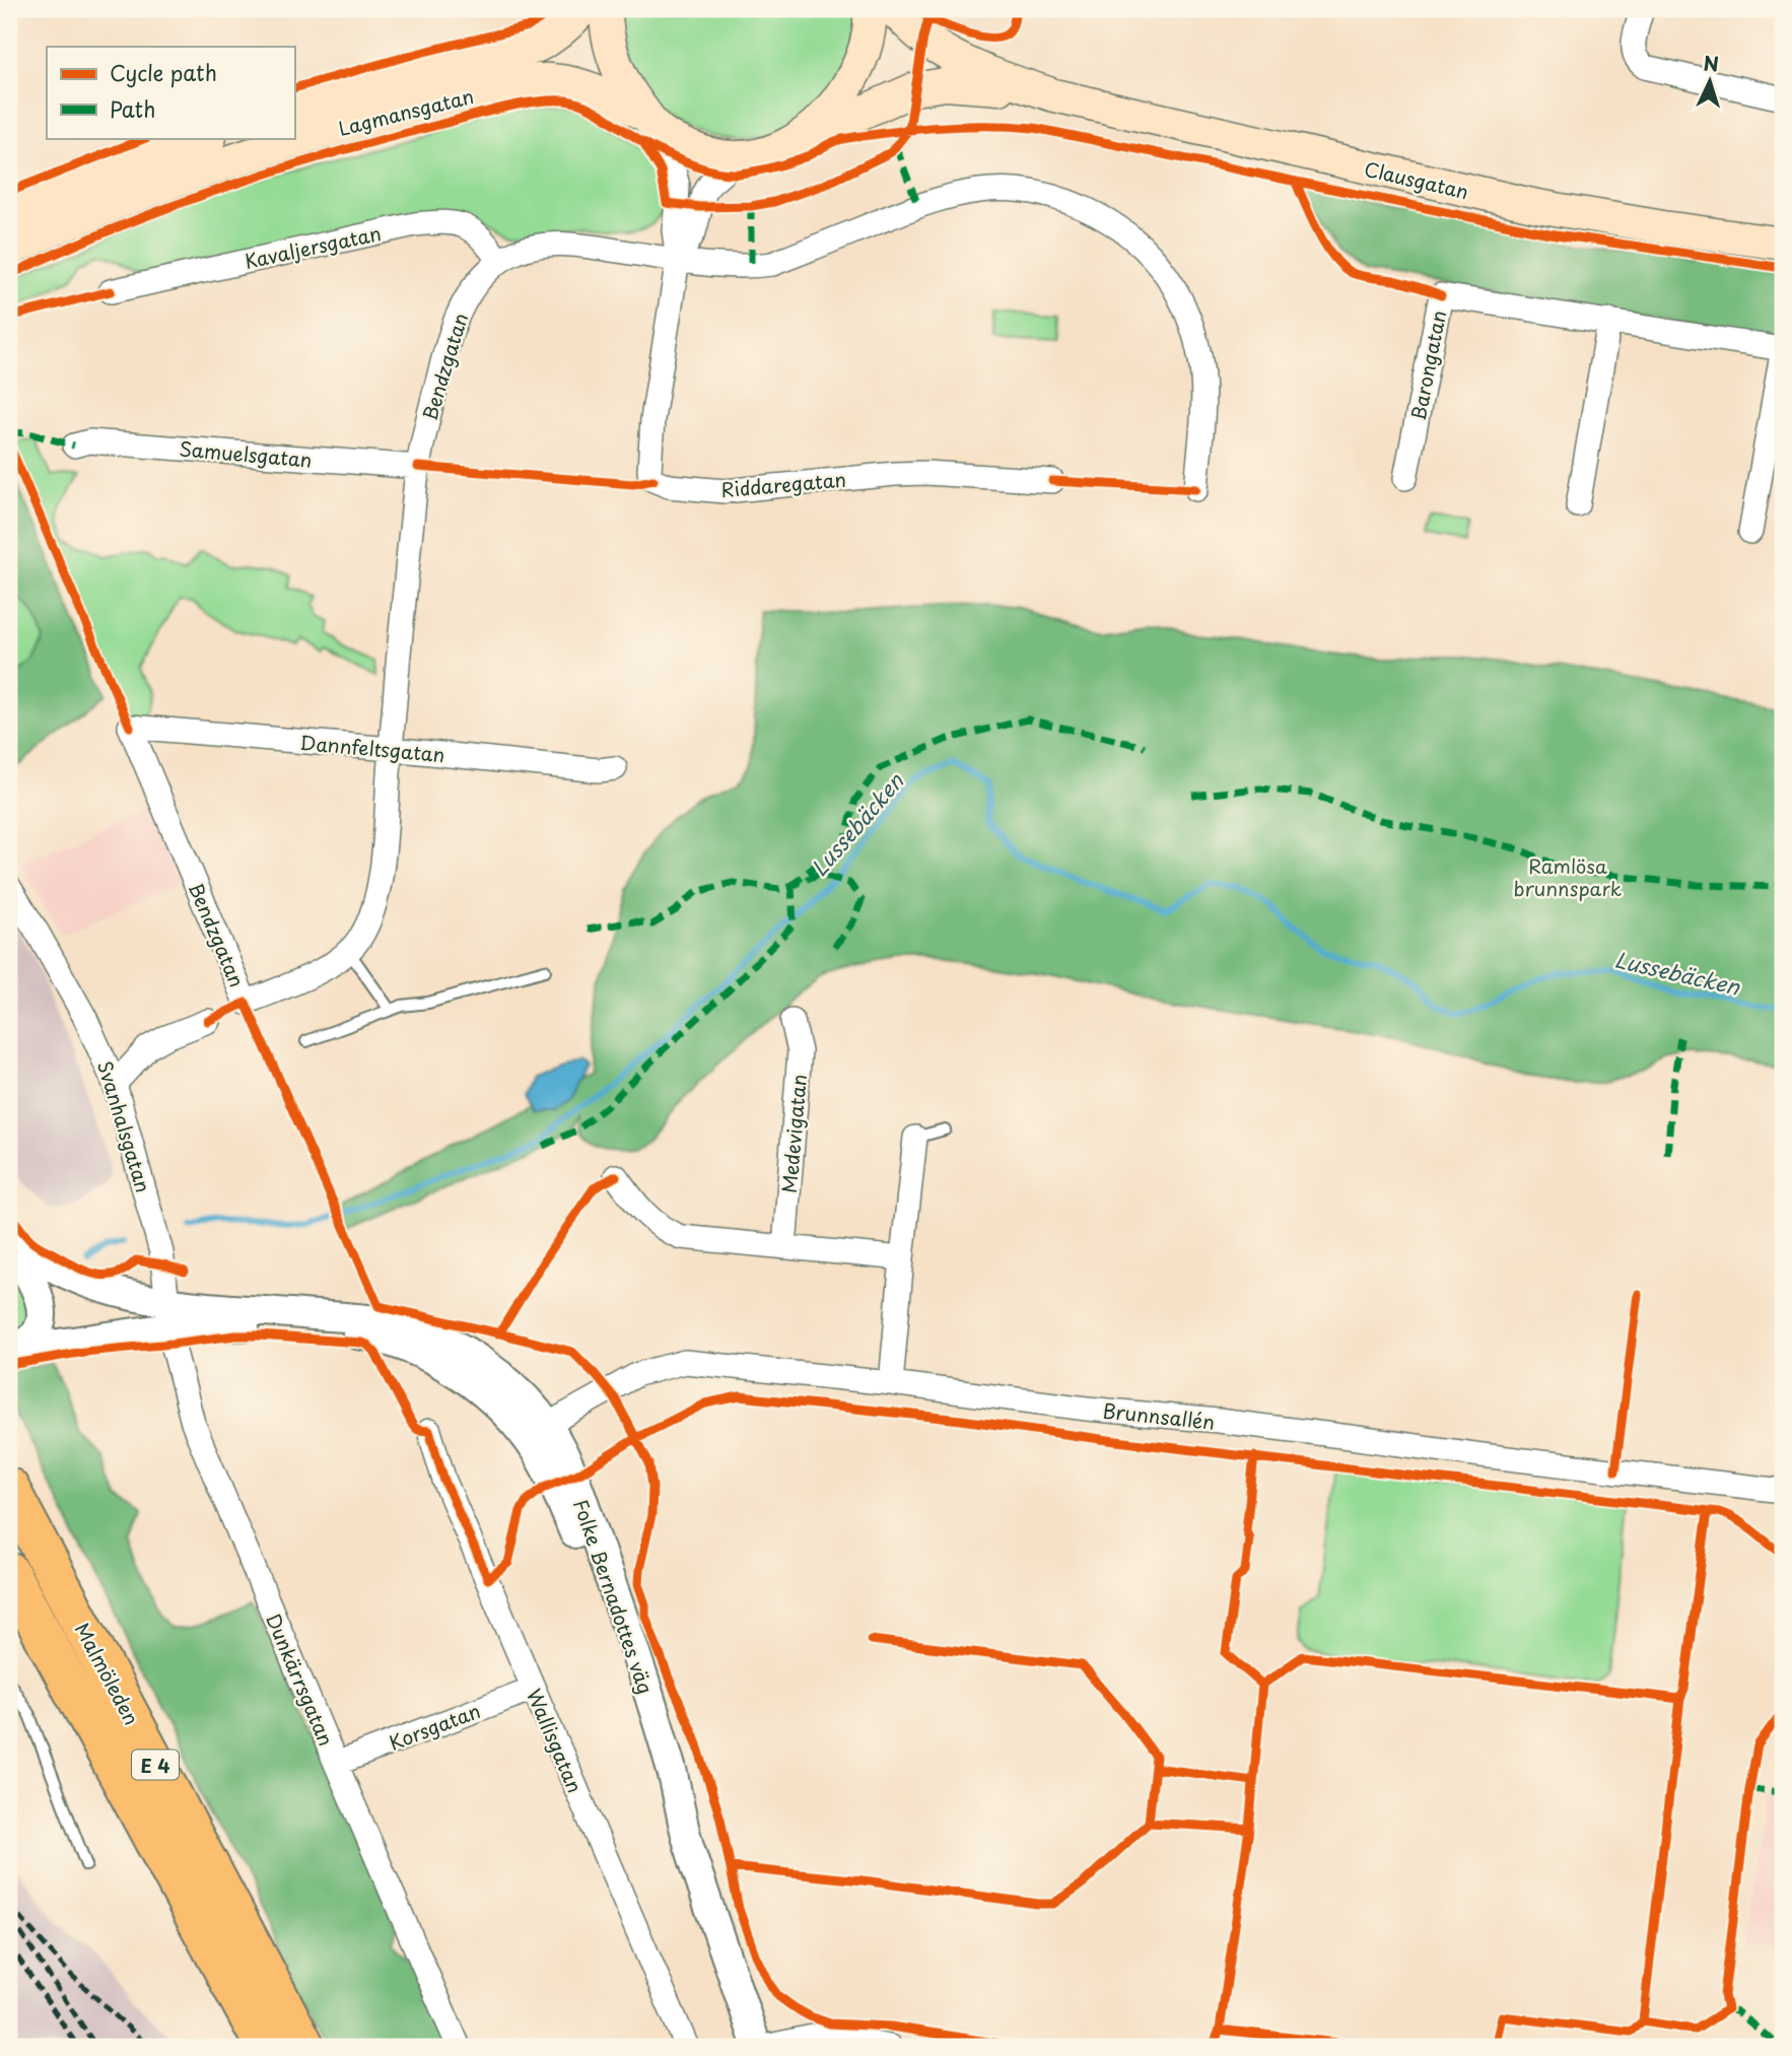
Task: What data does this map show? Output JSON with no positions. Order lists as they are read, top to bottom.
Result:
{
  "streets": {
    "highway": ["Malmöleden", "E 4"],
    "main road": ["Lagmansgatan", "Clausgatan"],
    "street": [
      "Kavaljersgatan",
      "Barongatan",
      "Bendzgatan",
      "Samuelsgatan",
      "Riddaregatan",
      "Dannfeltsgatan",
      "Svanhalsgatan",
      "Medevigatan",
      "Brunnsallén",
      "Folke Bernadottes väg",
      "Dunkärrsgatan",
      "Korsgatan",
      "Wallisgatan"
    ]
  },
  "crossings": [
    ["Lagmansgatan", "Clausgatan"],
    ["Lagmansgatan", "Riddaregatan"],
    ["Clausgatan", "Riddaregatan"],
    ["Kavaljersgatan", "Bendzgatan"],
    ["Bendzgatan", "Samuelsgatan"],
    ["Bendzgatan", "Riddaregatan"],
    ["Bendzgatan", "Dannfeltsgatan"],
    ["Svanhalsgatan", "Folke Bernadottes väg"],
    ["Svanhalsgatan", "Dunkärrsgatan"],
    ["Brunnsallén", "Folke Bernadottes väg"],
    ["Folke Bernadottes väg", "Dunkärrsgatan"],
    ["Dunkärrsgatan", "Korsgatan"],
    ["Korsgatan", "Wallisgatan"]
  ],
  "water": ["Lussebäcken"],
  "parks": ["Ramlösa brunnspark"],
  "legend": ["Cycle path", "Path"],
  "north": "top"
}
